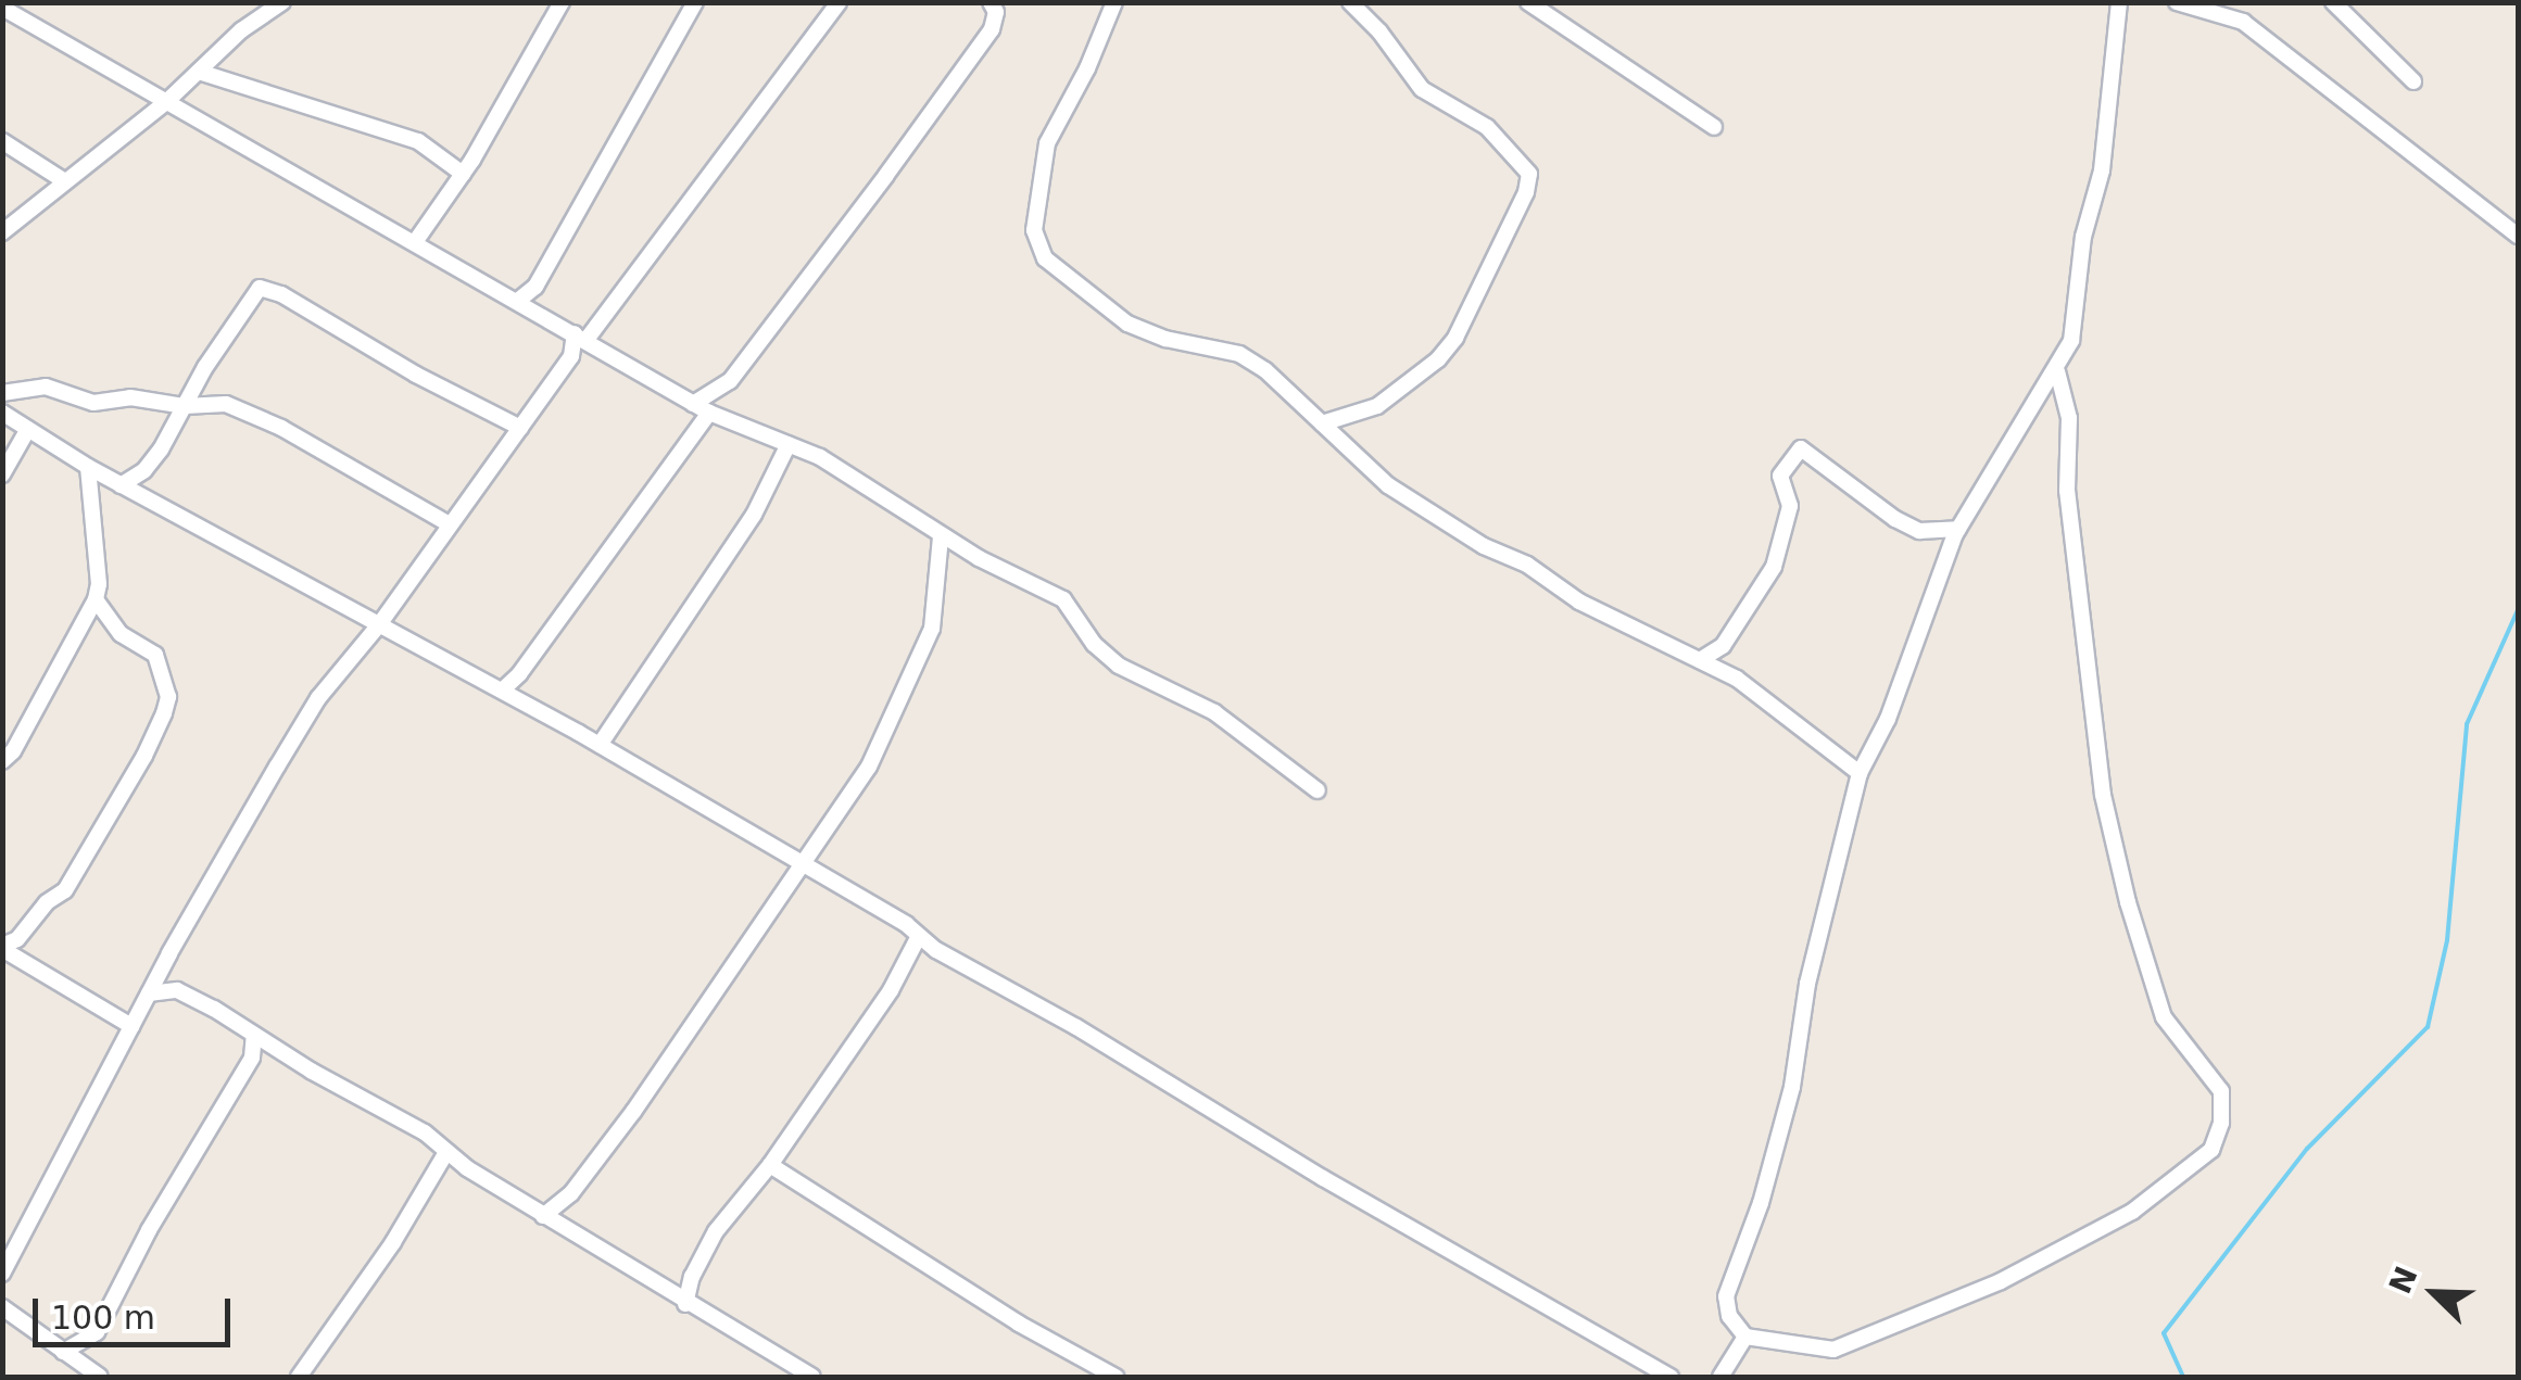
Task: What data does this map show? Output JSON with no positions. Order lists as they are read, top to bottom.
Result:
{
  "scale_bar": "100 m",
  "north": "top left"
}
